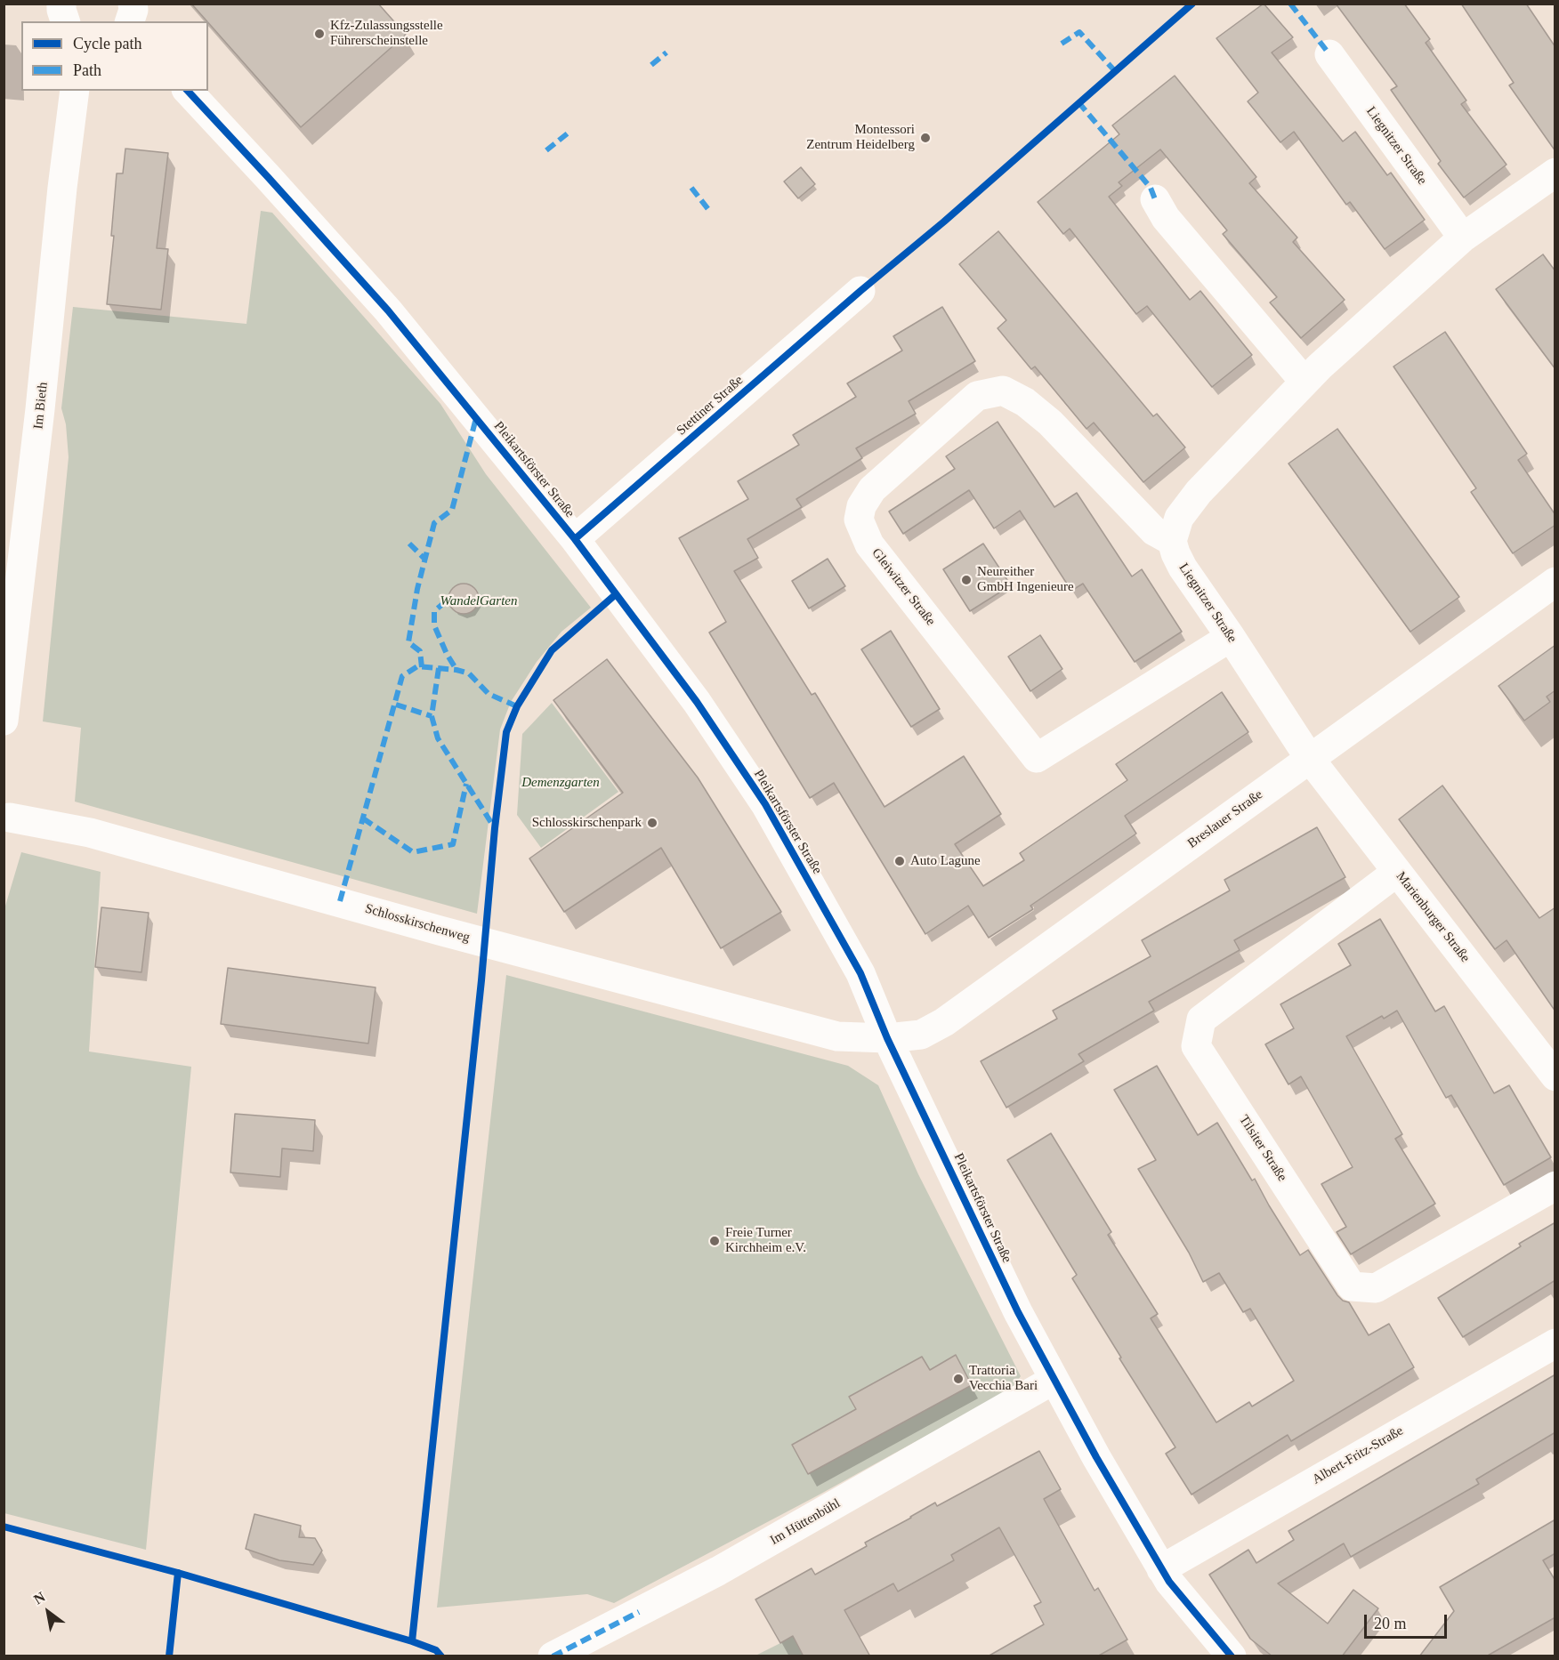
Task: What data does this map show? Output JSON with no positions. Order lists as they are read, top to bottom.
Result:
{
  "streets": {
    "street": [
      "Liegnitzer Straße",
      "Im Bieth",
      "Stettiner Straße",
      "Pleikartsförster Straße",
      "Gleiwitzer Straße",
      "Breslauer Straße",
      "Marienburger Straße",
      "Schlosskirschenweg",
      "Tilsiter Straße",
      "Albert-Fritz-Straße",
      "Im Hüttenbühl"
    ]
  },
  "crossings": [
    ["Liegnitzer Straße", "Gleiwitzer Straße"],
    ["Liegnitzer Straße", "Breslauer Straße"],
    ["Liegnitzer Straße", "Marienburger Straße"],
    ["Stettiner Straße", "Pleikartsförster Straße"],
    ["Pleikartsförster Straße", "Breslauer Straße"],
    ["Pleikartsförster Straße", "Schlosskirschenweg"],
    ["Pleikartsförster Straße", "Albert-Fritz-Straße"],
    ["Pleikartsförster Straße", "Im Hüttenbühl"],
    ["Breslauer Straße", "Marienburger Straße"],
    ["Breslauer Straße", "Schlosskirschenweg"],
    ["Marienburger Straße", "Tilsiter Straße"]
  ],
  "parks": ["WandelGarten", "Demenzgarten"],
  "places": [
    "Kfz-Zulassungsstelle Führerscheinstelle",
    "Montessori Zentrum Heidelberg",
    "Neureither GmbH Ingenieure",
    "Schlosskirschenpark",
    "Auto Lagune",
    "Freie Turner Kirchheim e.V.",
    "Trattoria Vecchia Bari"
  ],
  "legend": ["Cycle path", "Path"],
  "scale_bar": "20 m",
  "north": "top left"
}
